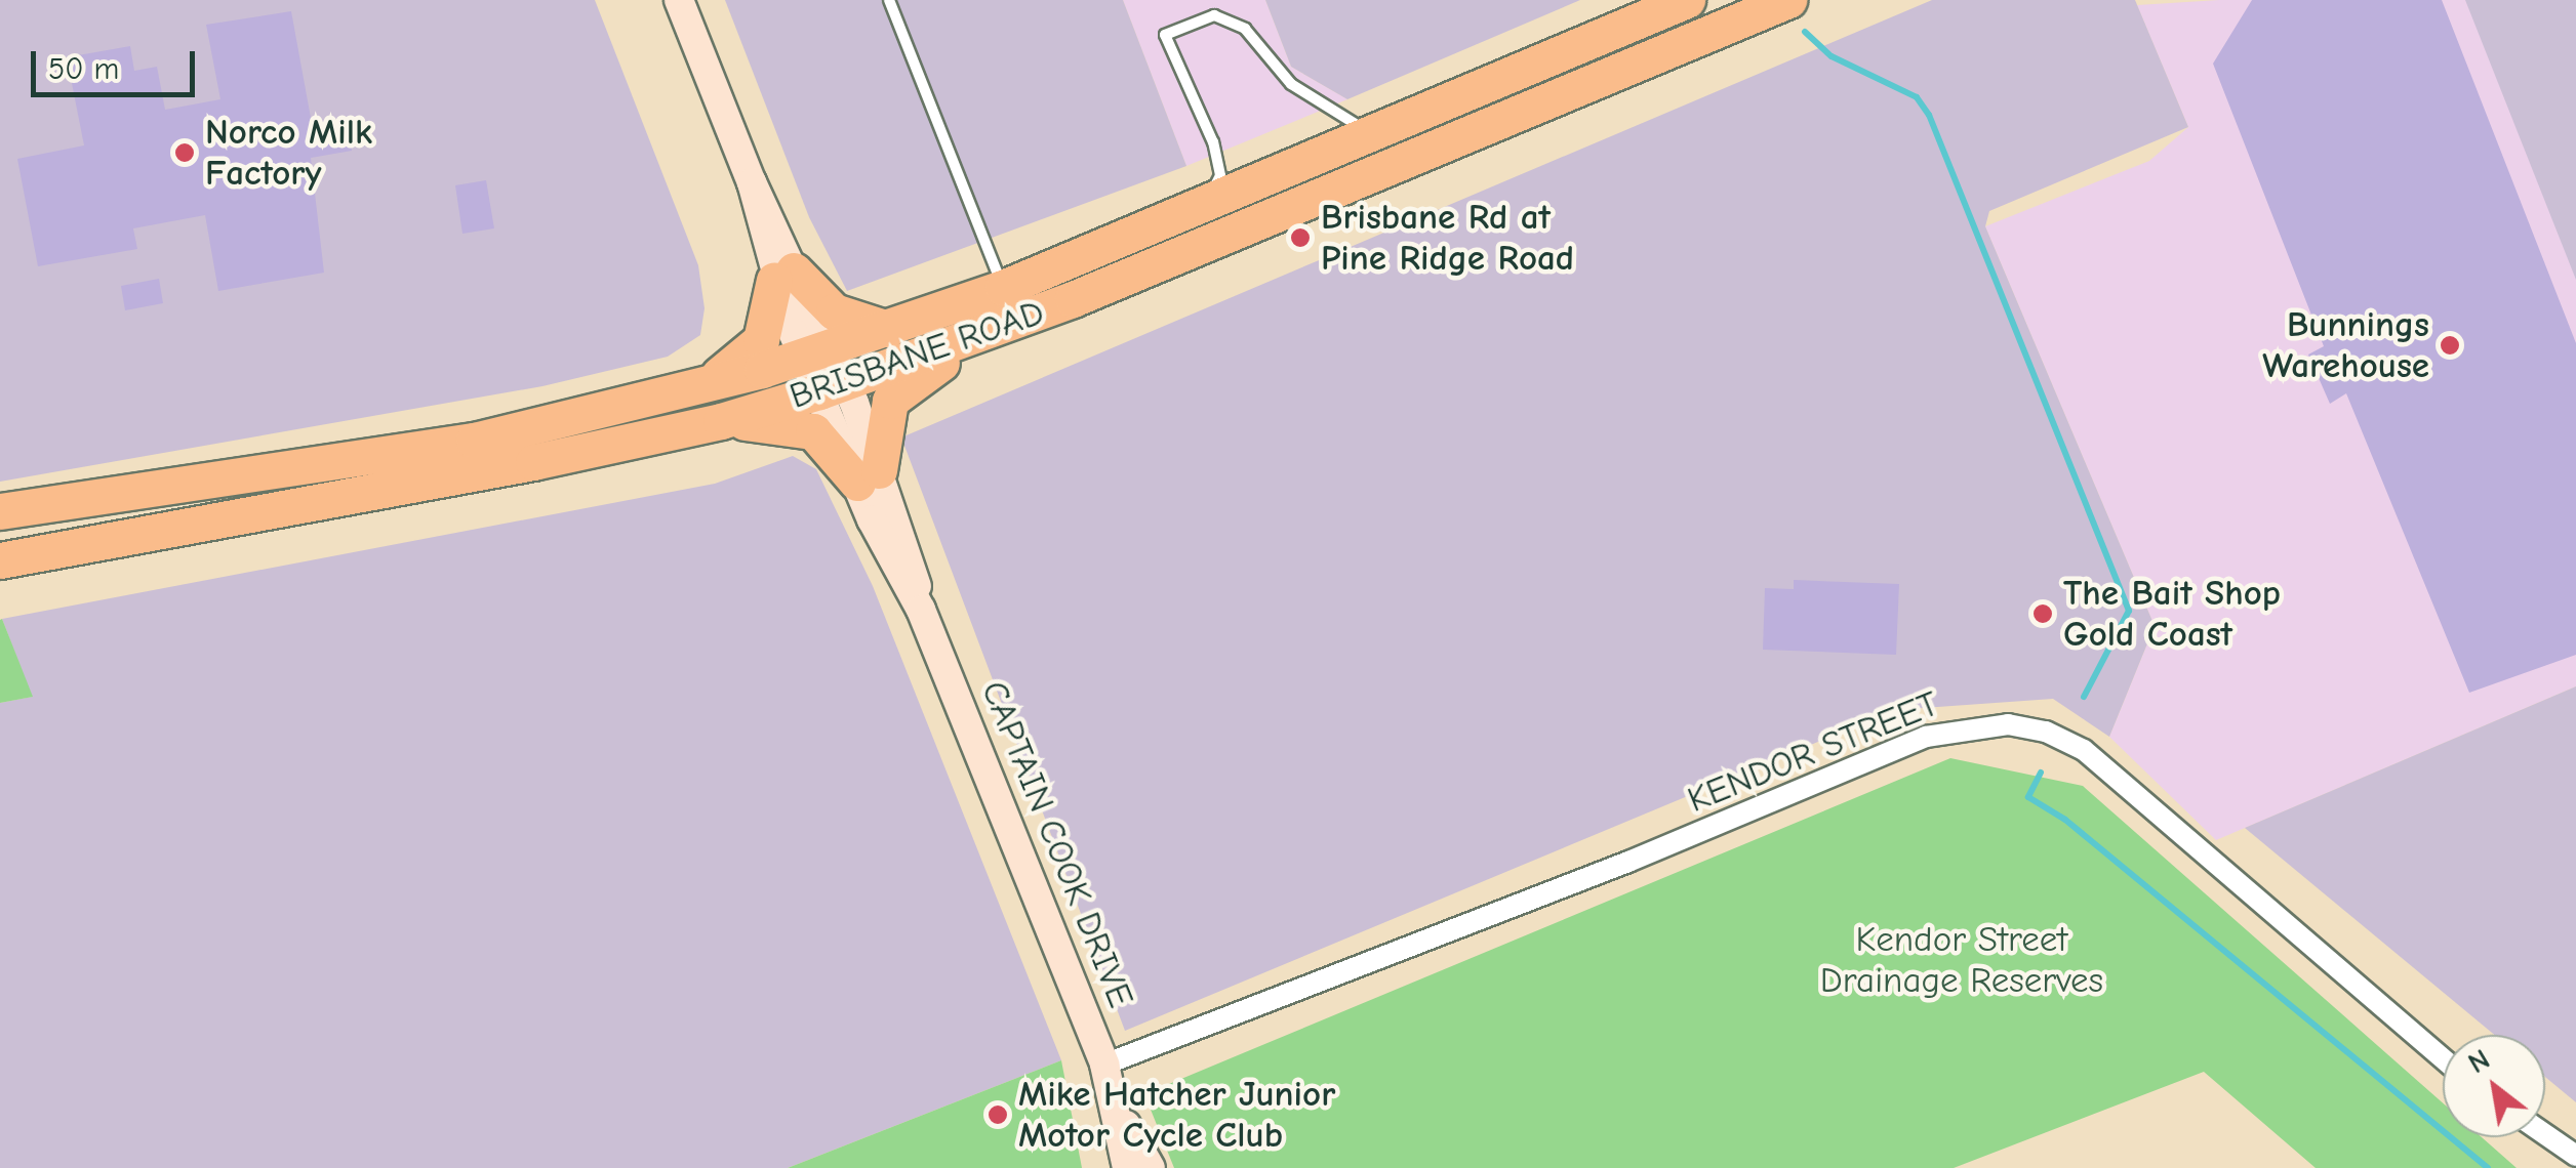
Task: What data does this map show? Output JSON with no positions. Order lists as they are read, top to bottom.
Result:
{
  "streets": {
    "highway": ["BRISBANE ROAD"],
    "street": ["KENDOR STREET", "CAPTAIN COOK DRIVE"]
  },
  "crossings": [
    ["BRISBANE ROAD", "CAPTAIN COOK DRIVE"],
    ["KENDOR STREET", "CAPTAIN COOK DRIVE"]
  ],
  "parks": ["Kendor Street Drainage Reserves"],
  "places": [
    "Norco Milk Factory",
    "Brisbane Rd at Pine Ridge Road",
    "Bunnings Warehouse",
    "The Bait Shop Gold Coast",
    "Mike Hatcher Junior Motor Cycle Club"
  ],
  "scale_bar": "50 m",
  "north": "top left"
}
